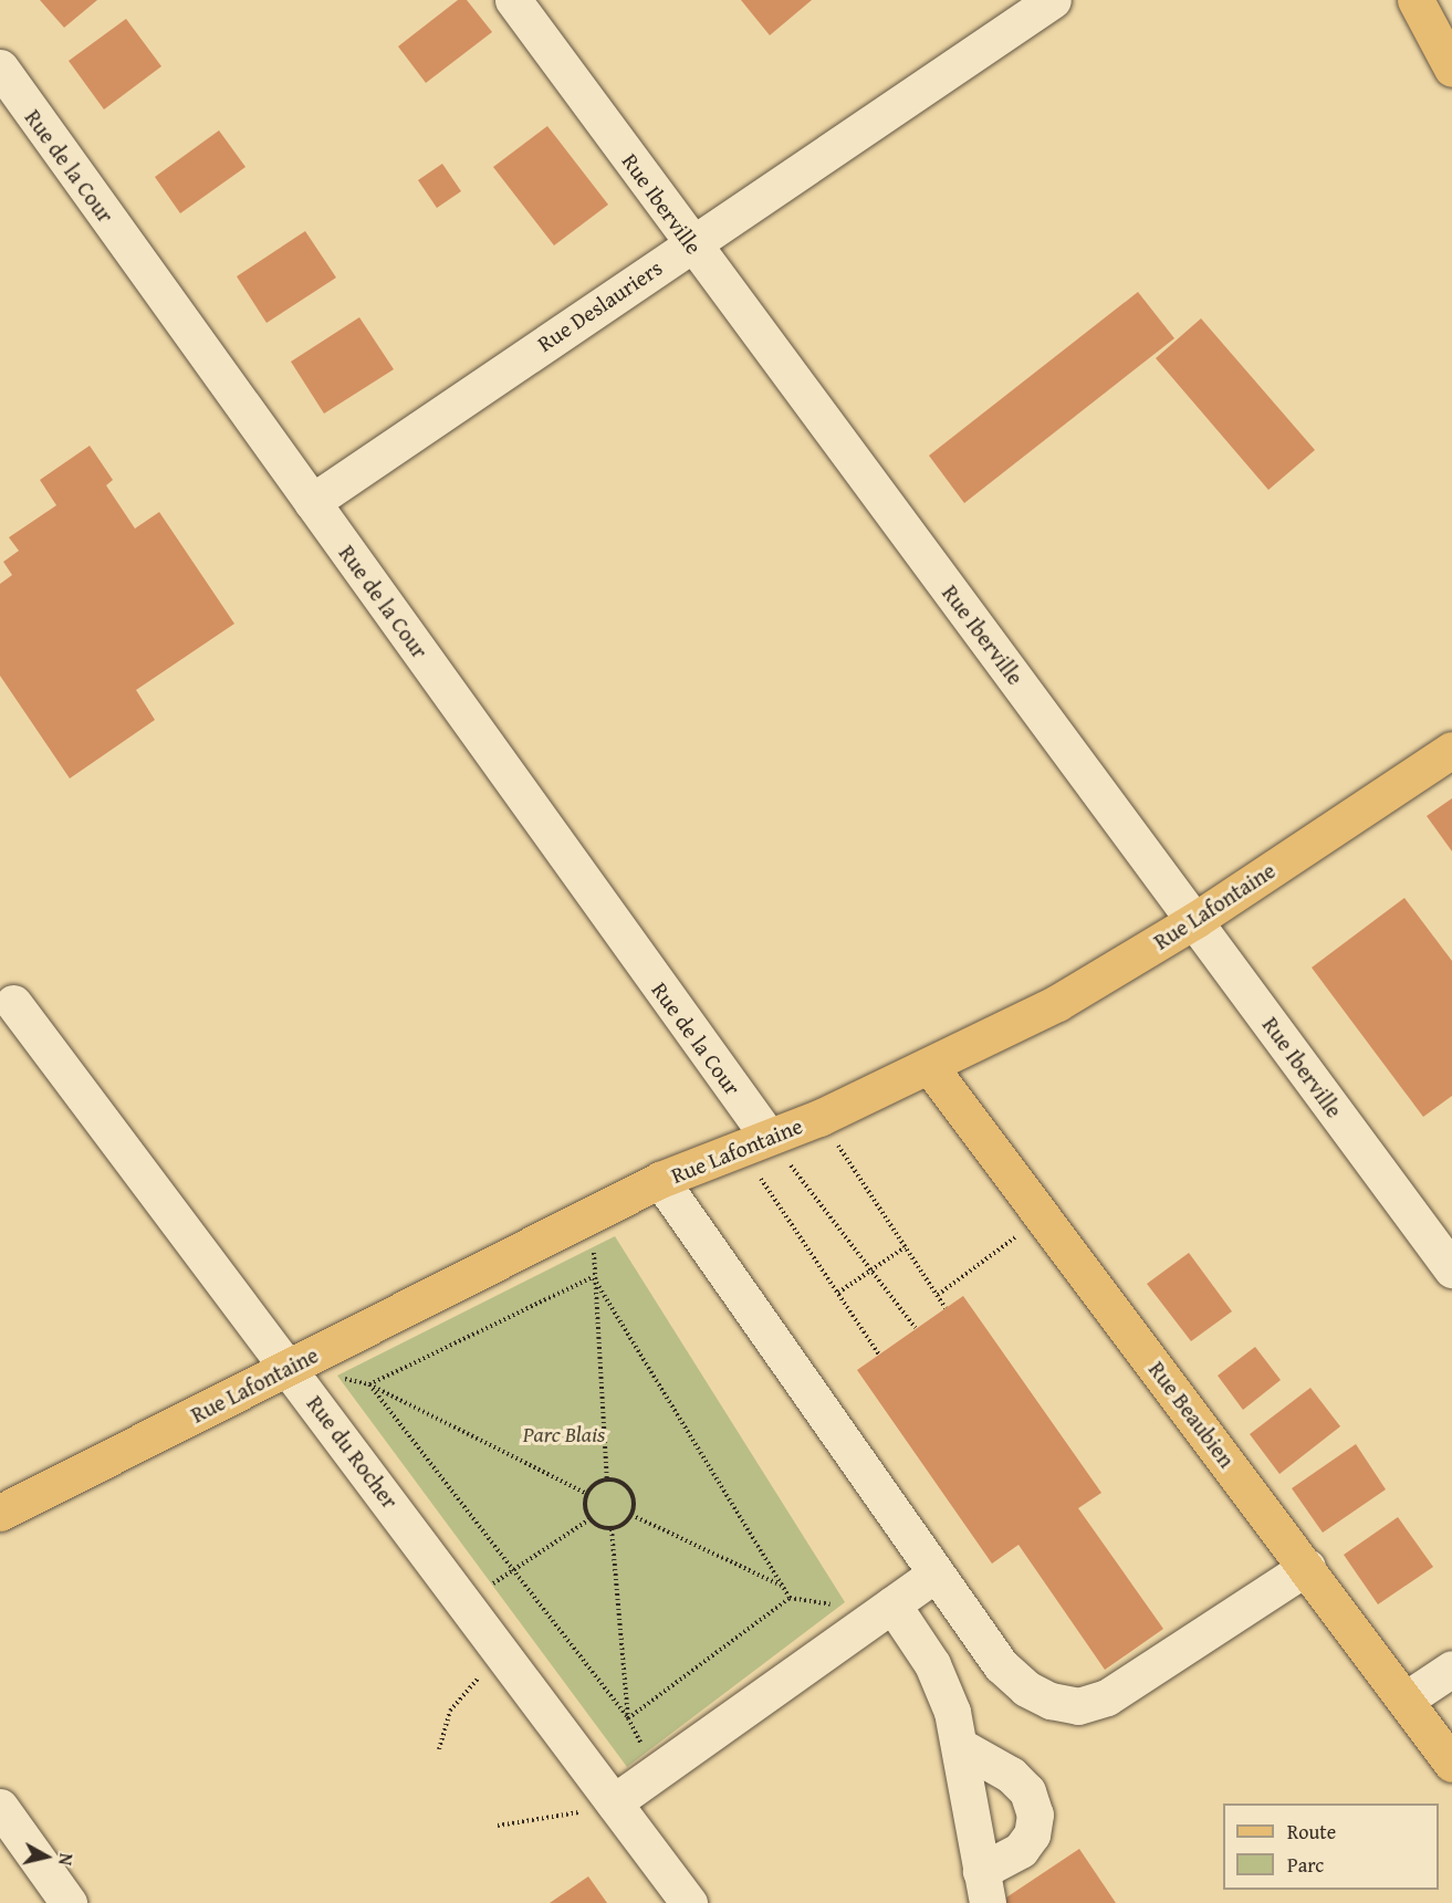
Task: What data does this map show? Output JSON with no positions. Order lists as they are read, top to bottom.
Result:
{
  "streets": {
    "main road": ["Rue Lafontaine", "Rue Beaubien"],
    "street": [
      "Rue de la Cour",
      "Rue Iberville",
      "Rue Deslauriers",
      "Rue du Rocher"
    ]
  },
  "crossings": [
    ["Rue de la Cour", "Rue Deslauriers"],
    ["Rue de la Cour", "Rue Lafontaine"],
    ["Rue Iberville", "Rue Deslauriers"],
    ["Rue Iberville", "Rue Lafontaine"],
    ["Rue Lafontaine", "Rue Beaubien"],
    ["Rue Lafontaine", "Rue du Rocher"]
  ],
  "parks": ["Parc Blais"],
  "legend": ["Route", "Parc"],
  "north": "right"
}
